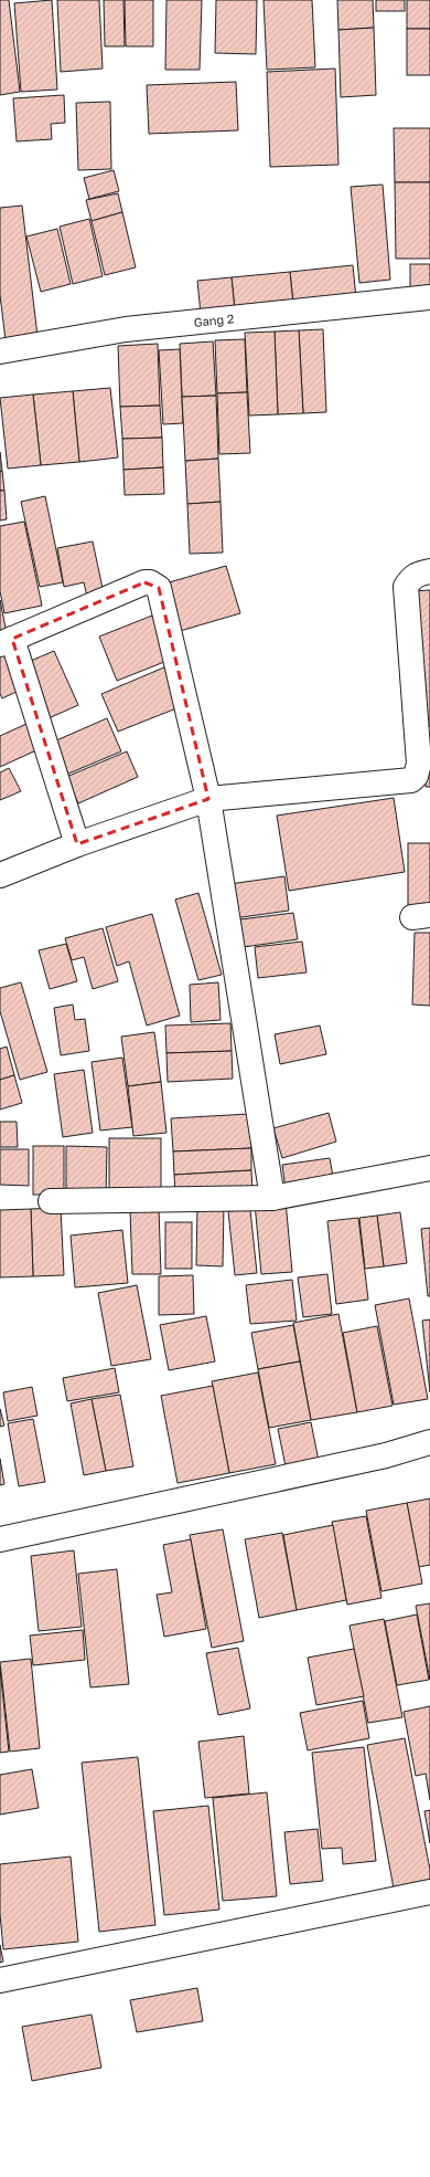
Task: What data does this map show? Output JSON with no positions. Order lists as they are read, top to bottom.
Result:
{
  "streets": {
    "street": ["Gang 2"]
  }
}
